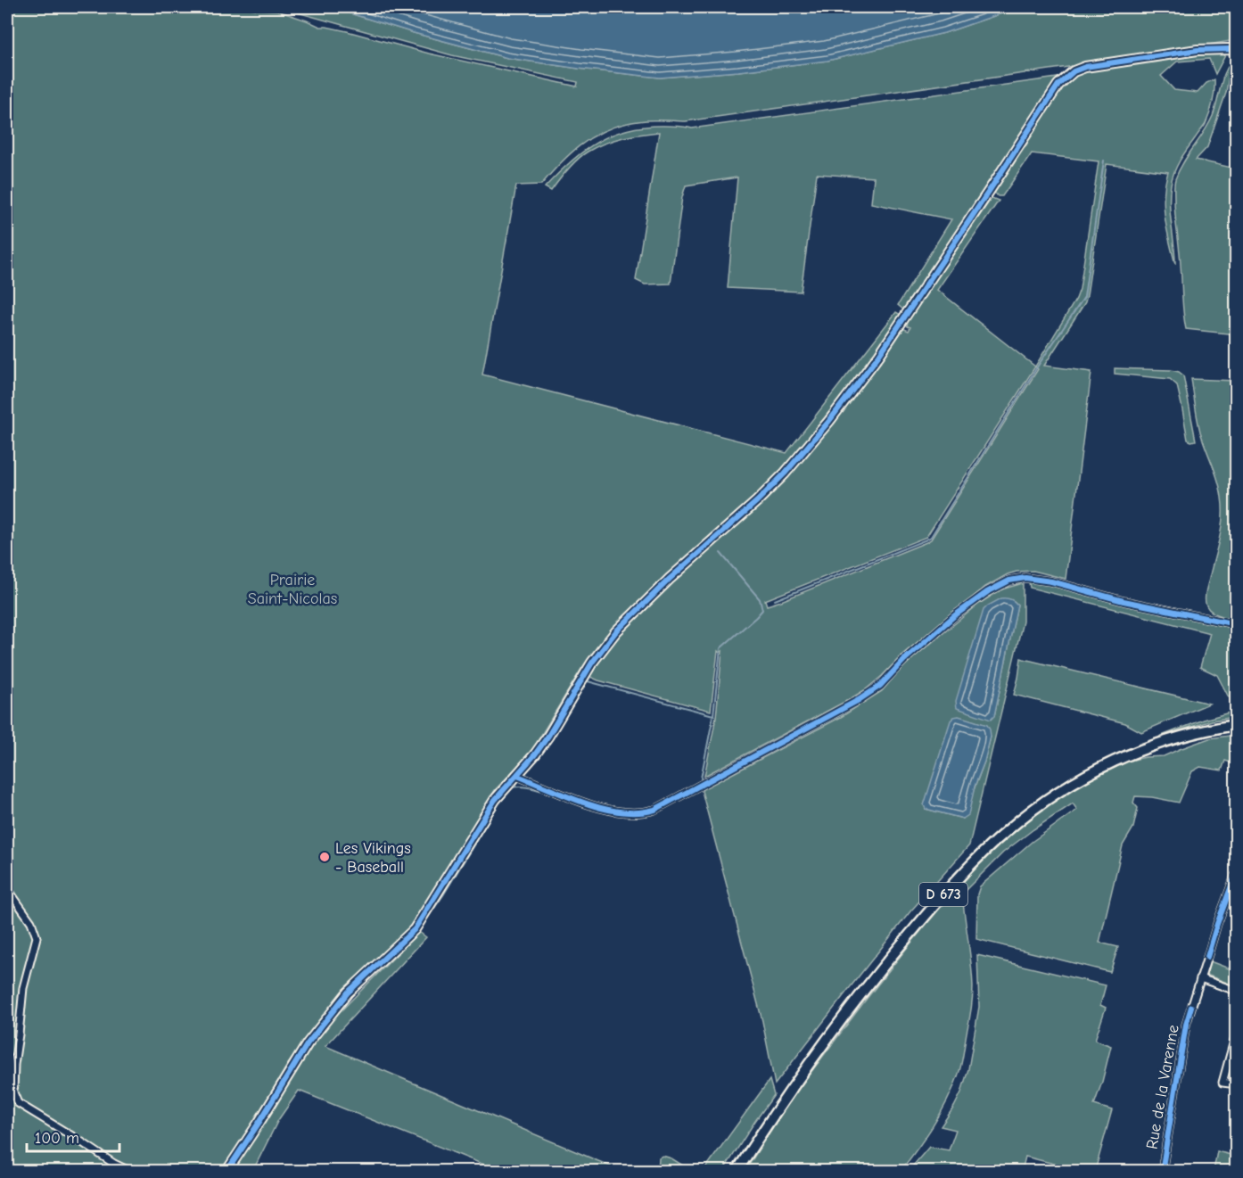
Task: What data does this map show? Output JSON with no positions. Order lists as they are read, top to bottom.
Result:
{
  "streets": {
    "main road": ["D 673"],
    "street": ["Rue de la Varenne"]
  },
  "parks": ["Prairie Saint-Nicolas"],
  "places": ["Les Vikings - Baseball"],
  "scale_bar": "100 m"
}
